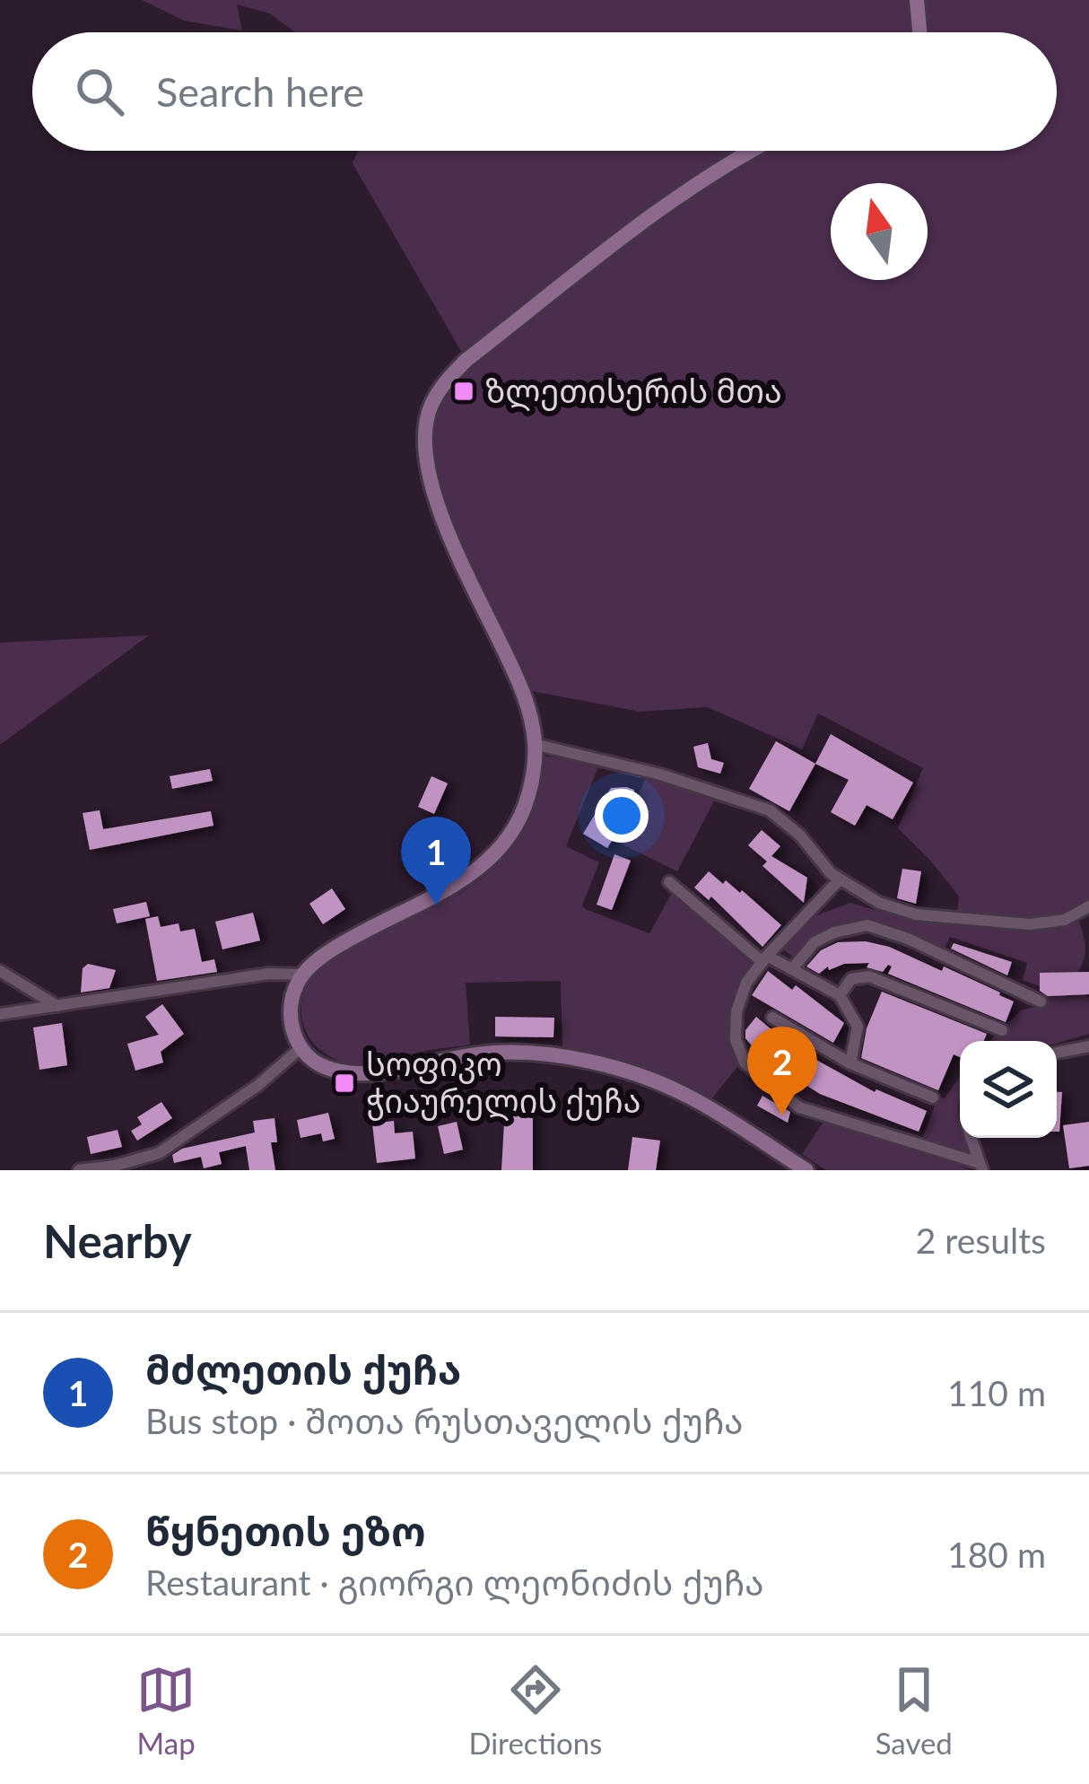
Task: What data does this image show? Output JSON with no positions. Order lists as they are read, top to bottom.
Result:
{
  "places": {
    "transit": ["ზლეთისერის მთა", "სოფიკო ჭიაურელის ქუჩა"]
  },
  "north": "top",
  "page": {
    "search": "Search here",
    "pins": ["1", "2"],
    "heading": ["Nearby", "2 results"],
    "list": [
      {
        "mark": "1",
        "name": "მძლეთის ქუჩა",
        "note": "Bus stop · შოთა რუსთაველის ქუჩა",
        "value": "110 m"
      },
      {
        "mark": "2",
        "name": "წყნეთის ეზო",
        "note": "Restaurant · გიორგი ლეონიძის ქუჩა",
        "value": "180 m"
      }
    ],
    "nav": ["Map", "Directions", "Saved"]
  }
}
